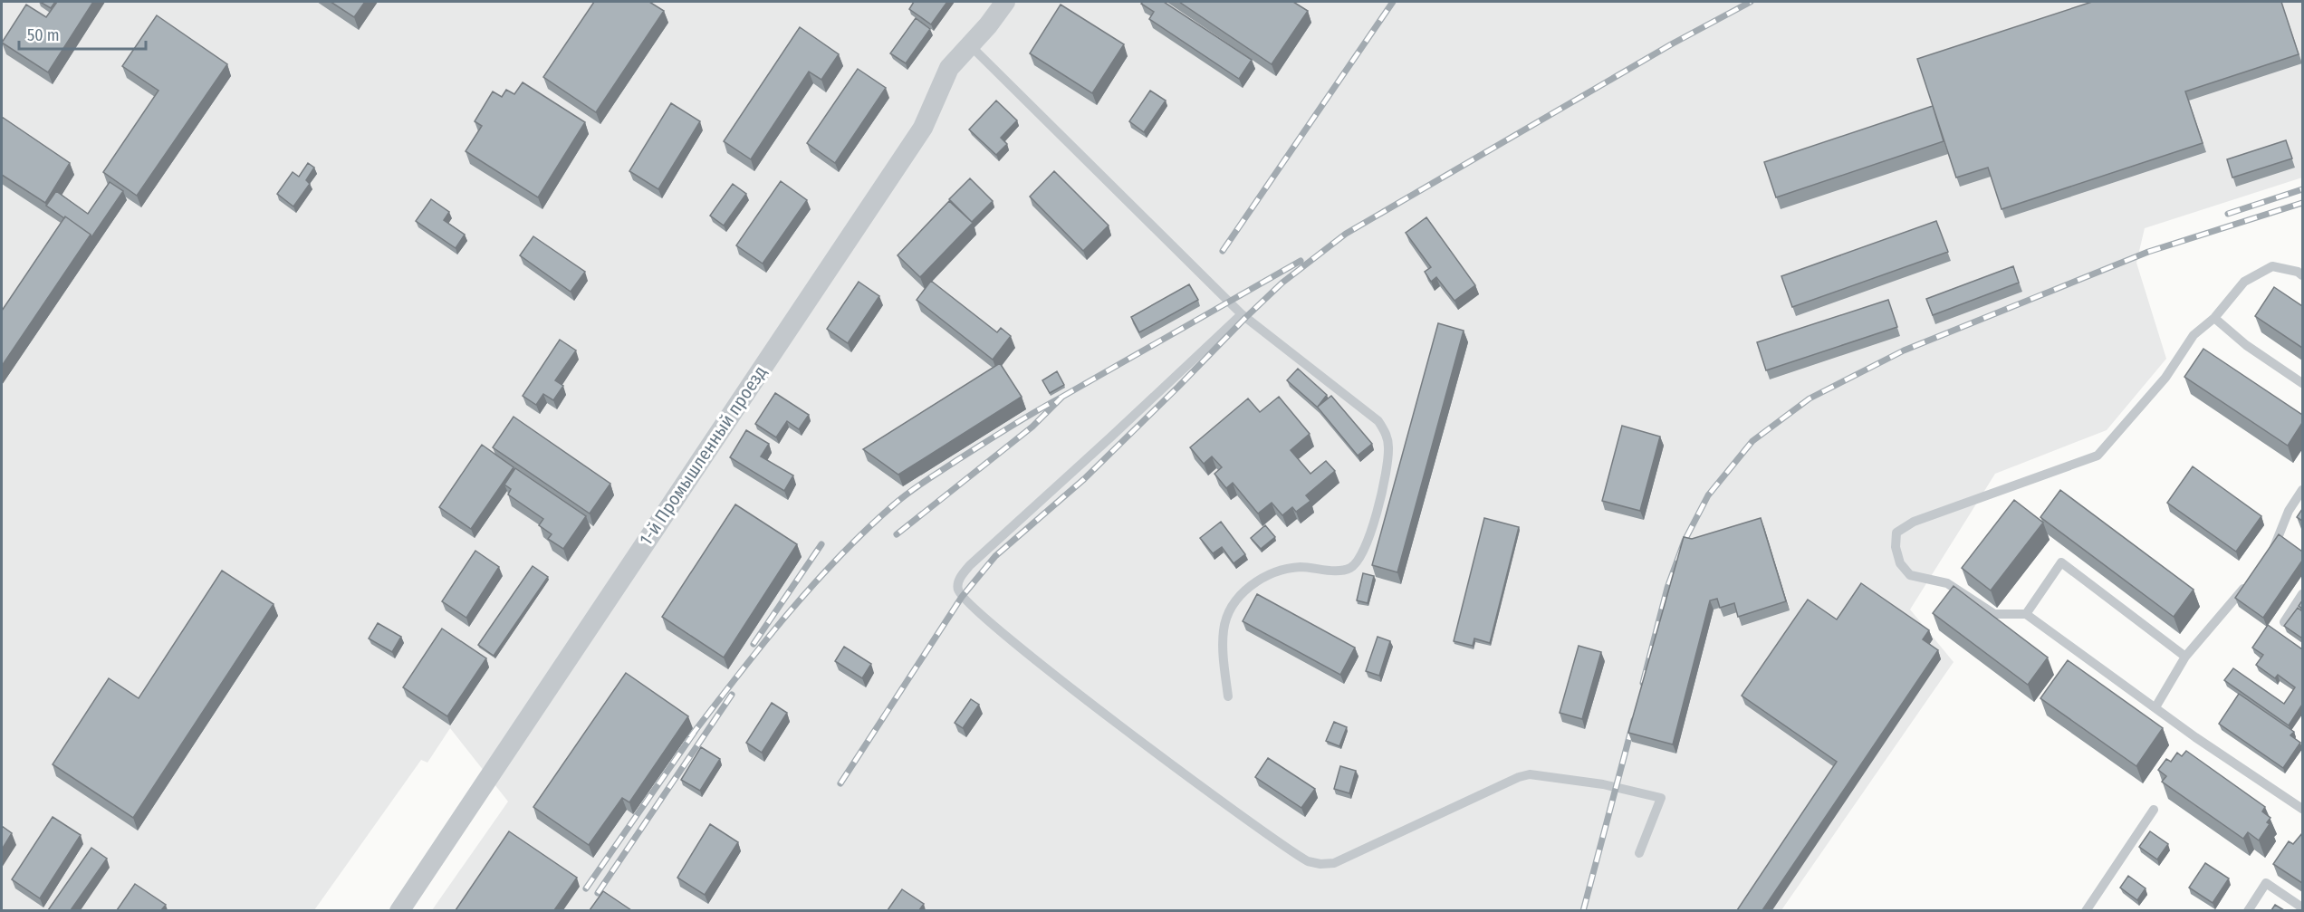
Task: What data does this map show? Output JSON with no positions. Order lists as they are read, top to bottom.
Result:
{
  "streets": {
    "street": ["1-й Промышленный проезд"]
  },
  "scale_bar": "50 m"
}
